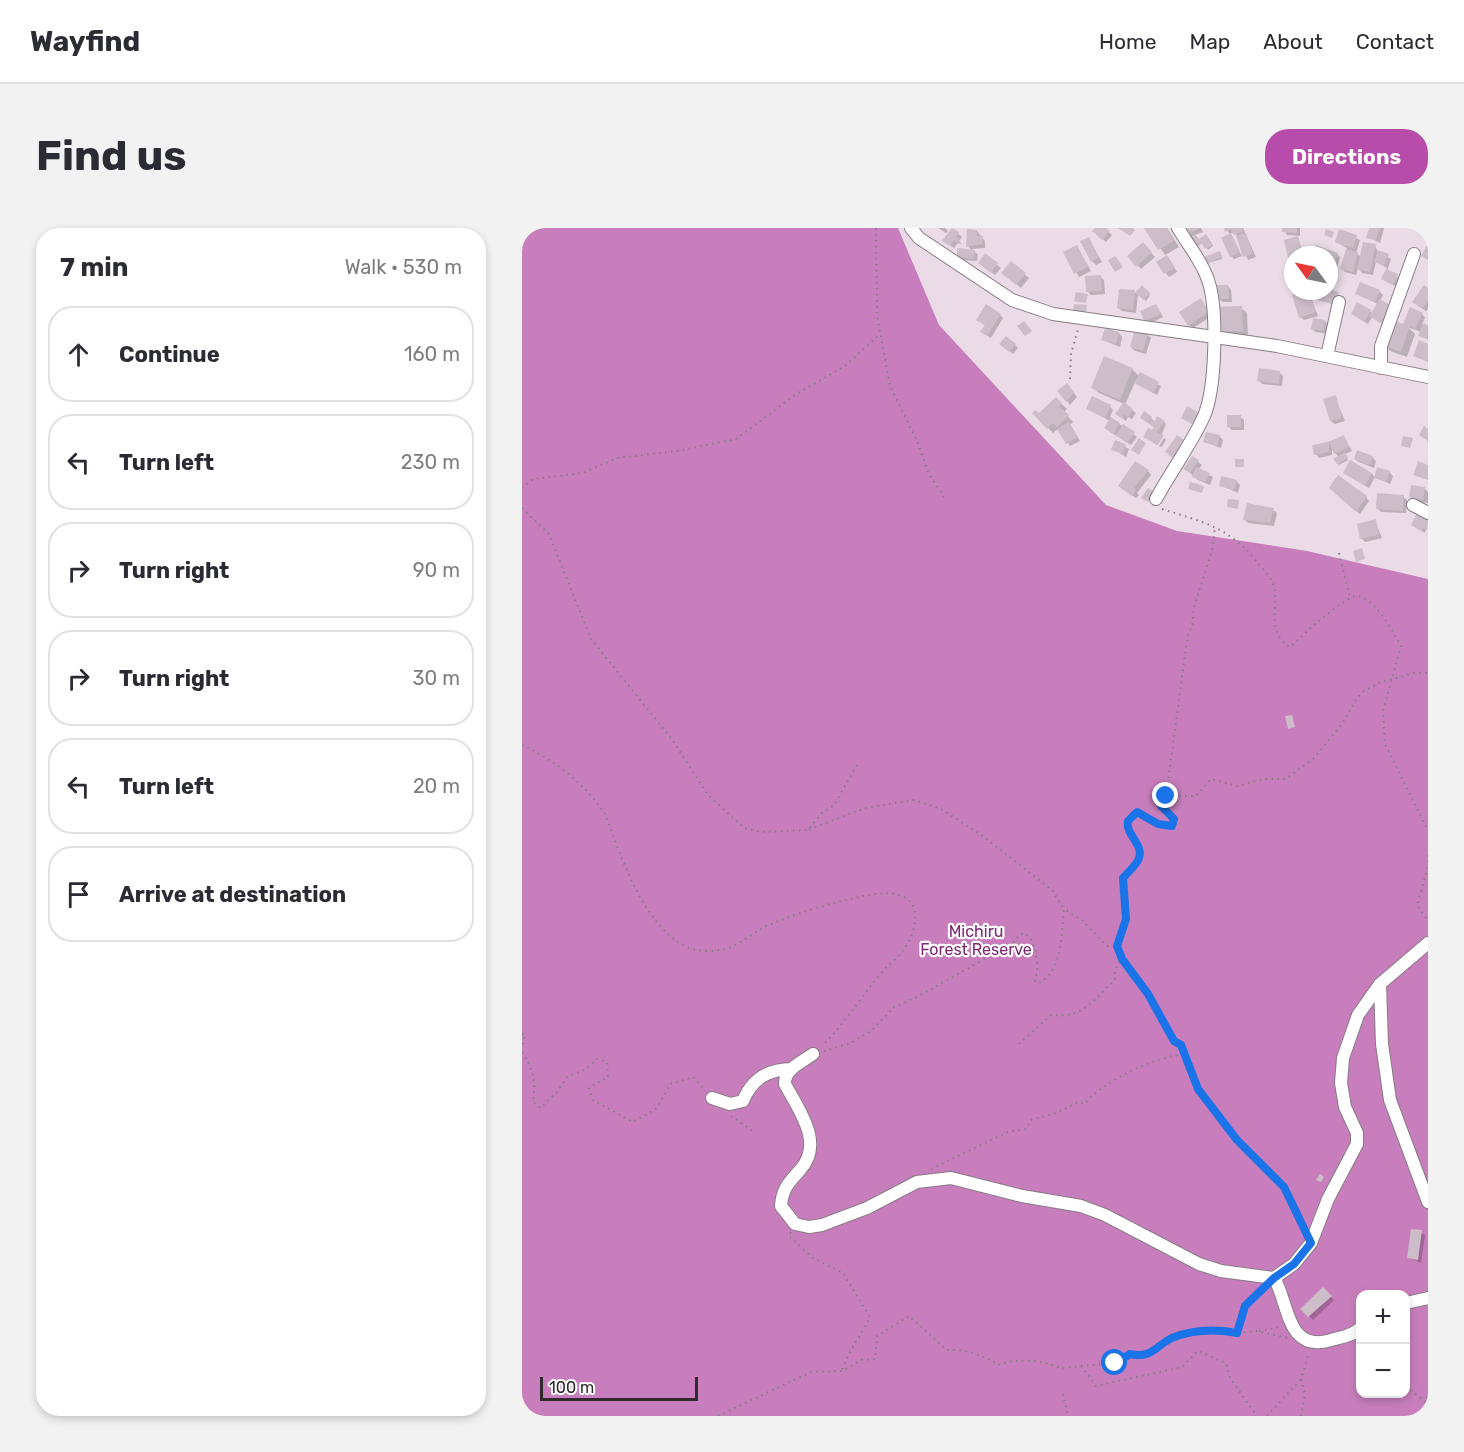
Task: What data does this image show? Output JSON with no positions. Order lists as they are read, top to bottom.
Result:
{
  "parks": ["Michiru Forest Reserve"],
  "scale_bar": "100 m",
  "north": "top left",
  "page": {
    "header": "Wayfind",
    "nav": [
      "Home",
      "Map",
      "About",
      "Contact"
    ],
    "buttons": "Directions",
    "title": "Find us",
    "heading": ["7 min", "Walk · 530 m"],
    "list": [
      ["Continue", "160 m"],
      ["Turn left", "230 m"],
      ["Turn right", "90 m"],
      ["Turn right", "30 m"],
      ["Turn left", "20 m"],
      "Arrive at destination"
    ],
    "map_buttons": ["+", "−"],
    "scale": "100 m"
  }
}
